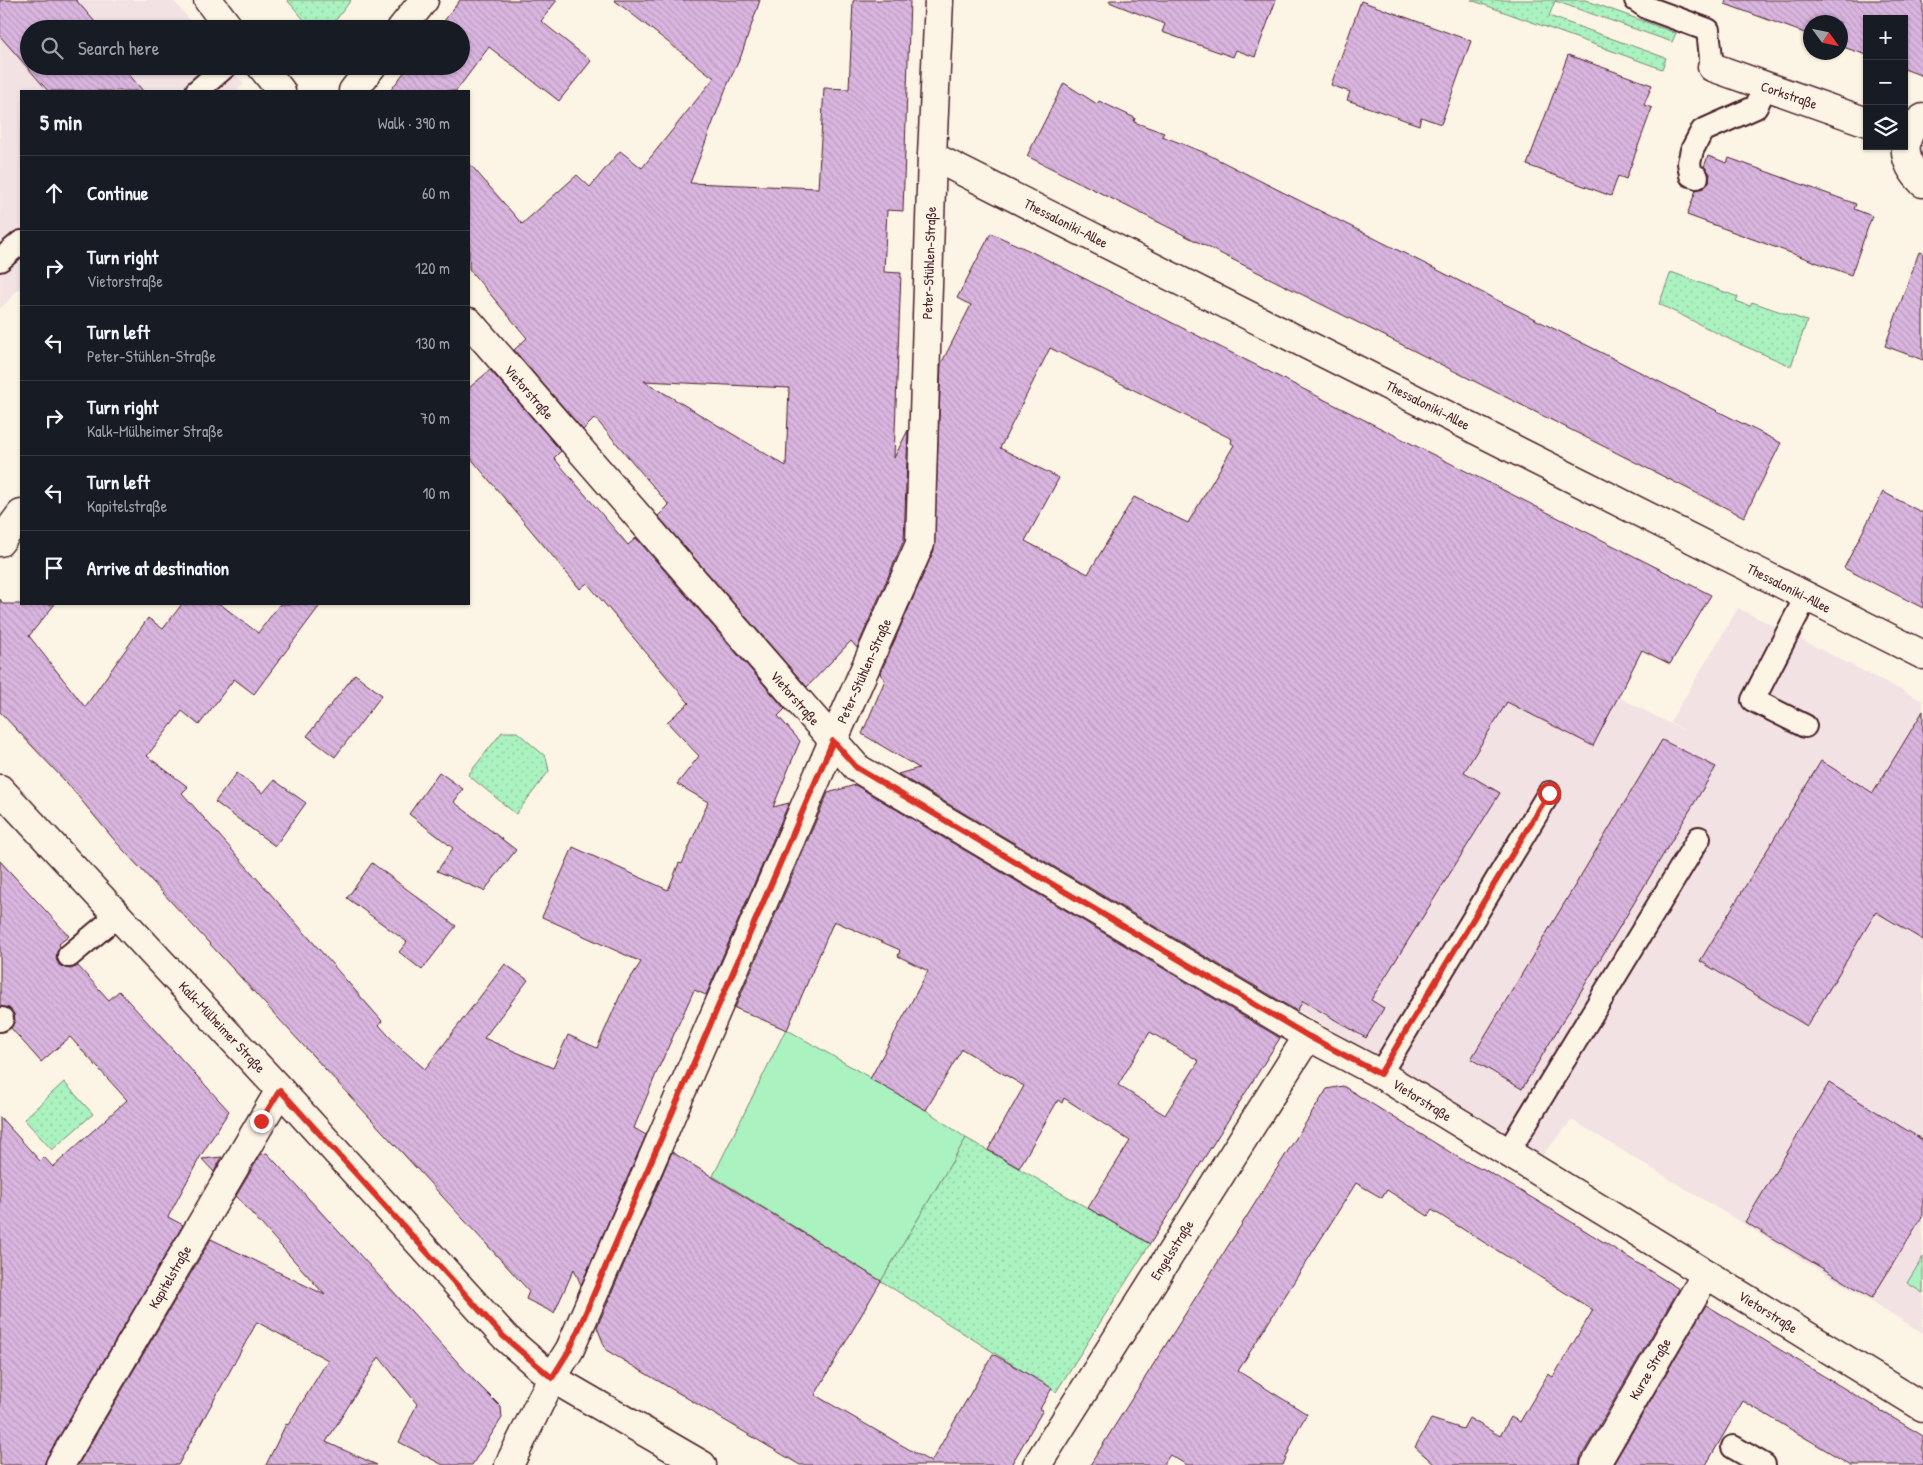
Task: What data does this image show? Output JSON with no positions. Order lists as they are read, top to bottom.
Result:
{
  "streets": {
    "street": [
      "Corkstraße",
      "Thessaloniki-Allee",
      "Peter-Stühlen-Straße",
      "Vietorstraße",
      "Kalk-Mülheimer Straße",
      "Engelsstraße",
      "Kapitelstraße",
      "Kurze Straße"
    ]
  },
  "crossings": [
    ["Thessaloniki-Allee", "Peter-Stühlen-Straße"],
    ["Peter-Stühlen-Straße", "Vietorstraße"],
    ["Peter-Stühlen-Straße", "Kalk-Mülheimer Straße"],
    ["Vietorstraße", "Engelsstraße"],
    ["Vietorstraße", "Kurze Straße"],
    ["Kalk-Mülheimer Straße", "Kapitelstraße"]
  ],
  "north": "bottom right",
  "page": {
    "map_buttons": ["+", "−"],
    "search": "Search here",
    "heading": ["5 min", "Walk · 390 m"],
    "list": [
      ["Continue", "60 m"],
      ["Turn right", "Vietorstraße", "120 m"],
      ["Turn left", "Peter-Stühlen-Straße", "130 m"],
      ["Turn right", "Kalk-Mülheimer Straße", "70 m"],
      ["Turn left", "Kapitelstraße", "10 m"],
      "Arrive at destination"
    ]
  }
}
